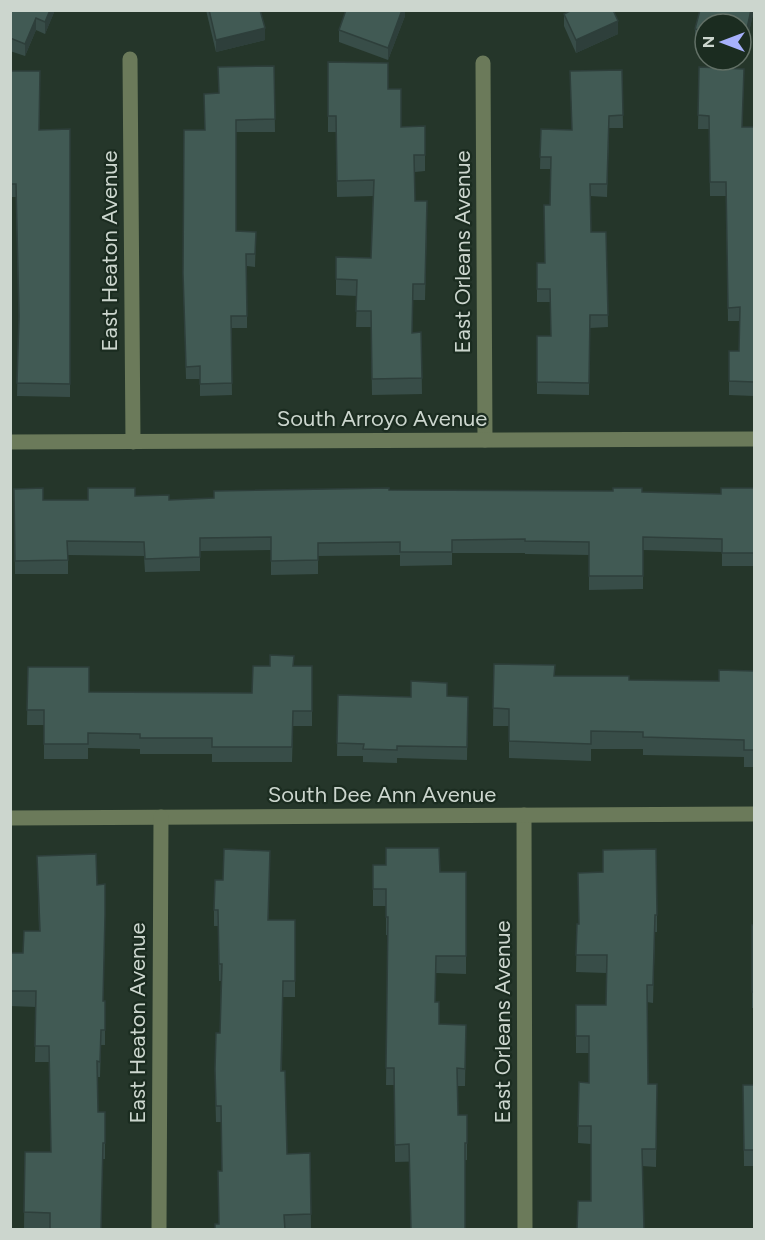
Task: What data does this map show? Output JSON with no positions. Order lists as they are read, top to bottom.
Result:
{
  "streets": {
    "street": [
      "East Heaton Avenue",
      "East Orleans Avenue",
      "South Arroyo Avenue",
      "South Dee Ann Avenue"
    ]
  },
  "crossings": [
    ["East Heaton Avenue", "South Arroyo Avenue"],
    ["East Heaton Avenue", "South Dee Ann Avenue"],
    ["East Orleans Avenue", "South Arroyo Avenue"],
    ["East Orleans Avenue", "South Dee Ann Avenue"]
  ],
  "north": "left"
}
